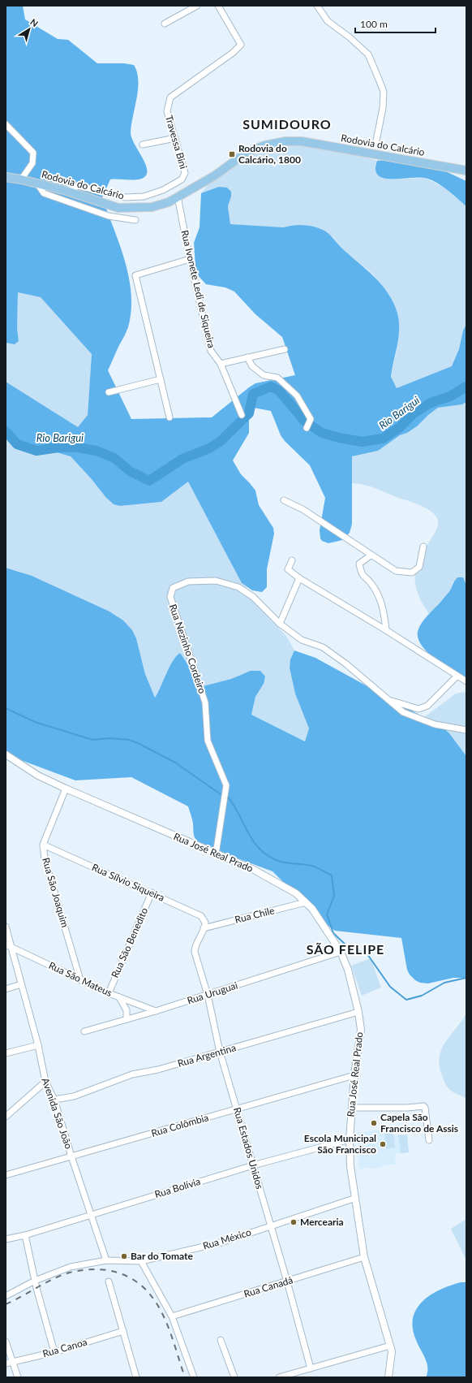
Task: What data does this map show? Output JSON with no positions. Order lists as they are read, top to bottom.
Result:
{
  "streets": {
    "main road": ["Rodovia do Calcário"],
    "street": [
      "Travessa Bini",
      "Rua Ivonete Ledi de Siqueira",
      "Rua Nezinho Cordeiro",
      "Rua José Real Prado",
      "Rua Sílvio Siqueira",
      "Rua São Joaquim",
      "Rua Chile",
      "Rua São Benedito",
      "Rua São Mateus",
      "Rua Uruguai",
      "Rua Argentina",
      "Avenida São João",
      "Rua Colômbia",
      "Rua Estados Unidos",
      "Rua Bolívia",
      "Rua México",
      "Rua Canadá",
      "Rua Canoa"
    ]
  },
  "crossings": [
    ["Travessa Bini", "Rodovia do Calcário"],
    ["Rodovia do Calcário", "Rua Ivonete Ledi de Siqueira"],
    ["Rua Nezinho Cordeiro", "Rua José Real Prado"],
    ["Rua José Real Prado", "Rua São Joaquim"],
    ["Rua José Real Prado", "Rua Chile"],
    ["Rua José Real Prado", "Rua Uruguai"],
    ["Rua José Real Prado", "Rua Argentina"],
    ["Rua José Real Prado", "Rua Colômbia"],
    ["Rua José Real Prado", "Rua Bolívia"],
    ["Rua José Real Prado", "Rua México"],
    ["Rua José Real Prado", "Rua Canadá"],
    ["Rua Sílvio Siqueira", "Rua São Joaquim"],
    ["Rua Sílvio Siqueira", "Rua Chile"],
    ["Rua Sílvio Siqueira", "Rua São Benedito"],
    ["Rua Sílvio Siqueira", "Rua Estados Unidos"],
    ["Rua São Joaquim", "Rua São Mateus"],
    ["Rua Chile", "Rua Estados Unidos"],
    ["Rua São Benedito", "Rua São Mateus"],
    ["Rua São Mateus", "Rua Uruguai"],
    ["Rua São Mateus", "Avenida São João"],
    ["Rua Uruguai", "Rua Estados Unidos"],
    ["Rua Argentina", "Avenida São João"],
    ["Rua Argentina", "Rua Estados Unidos"],
    ["Avenida São João", "Rua Colômbia"],
    ["Avenida São João", "Rua Bolívia"],
    ["Avenida São João", "Rua México"],
    ["Rua Colômbia", "Rua Estados Unidos"],
    ["Rua Estados Unidos", "Rua Bolívia"],
    ["Rua Estados Unidos", "Rua México"],
    ["Rua Estados Unidos", "Rua Canadá"]
  ],
  "districts": ["SUMIDOURO", "SÃO FELIPE"],
  "water": ["Rio Barigui"],
  "places": {
    "transit": ["Rodovia do Calcário, 1800"],
    "other": [
      "Capela São Francisco de Assis",
      "Escola Municipal São Francisco",
      "Mercearia",
      "Bar do Tomate"
    ]
  },
  "scale_bar": "100 m",
  "north": "top right"
}
